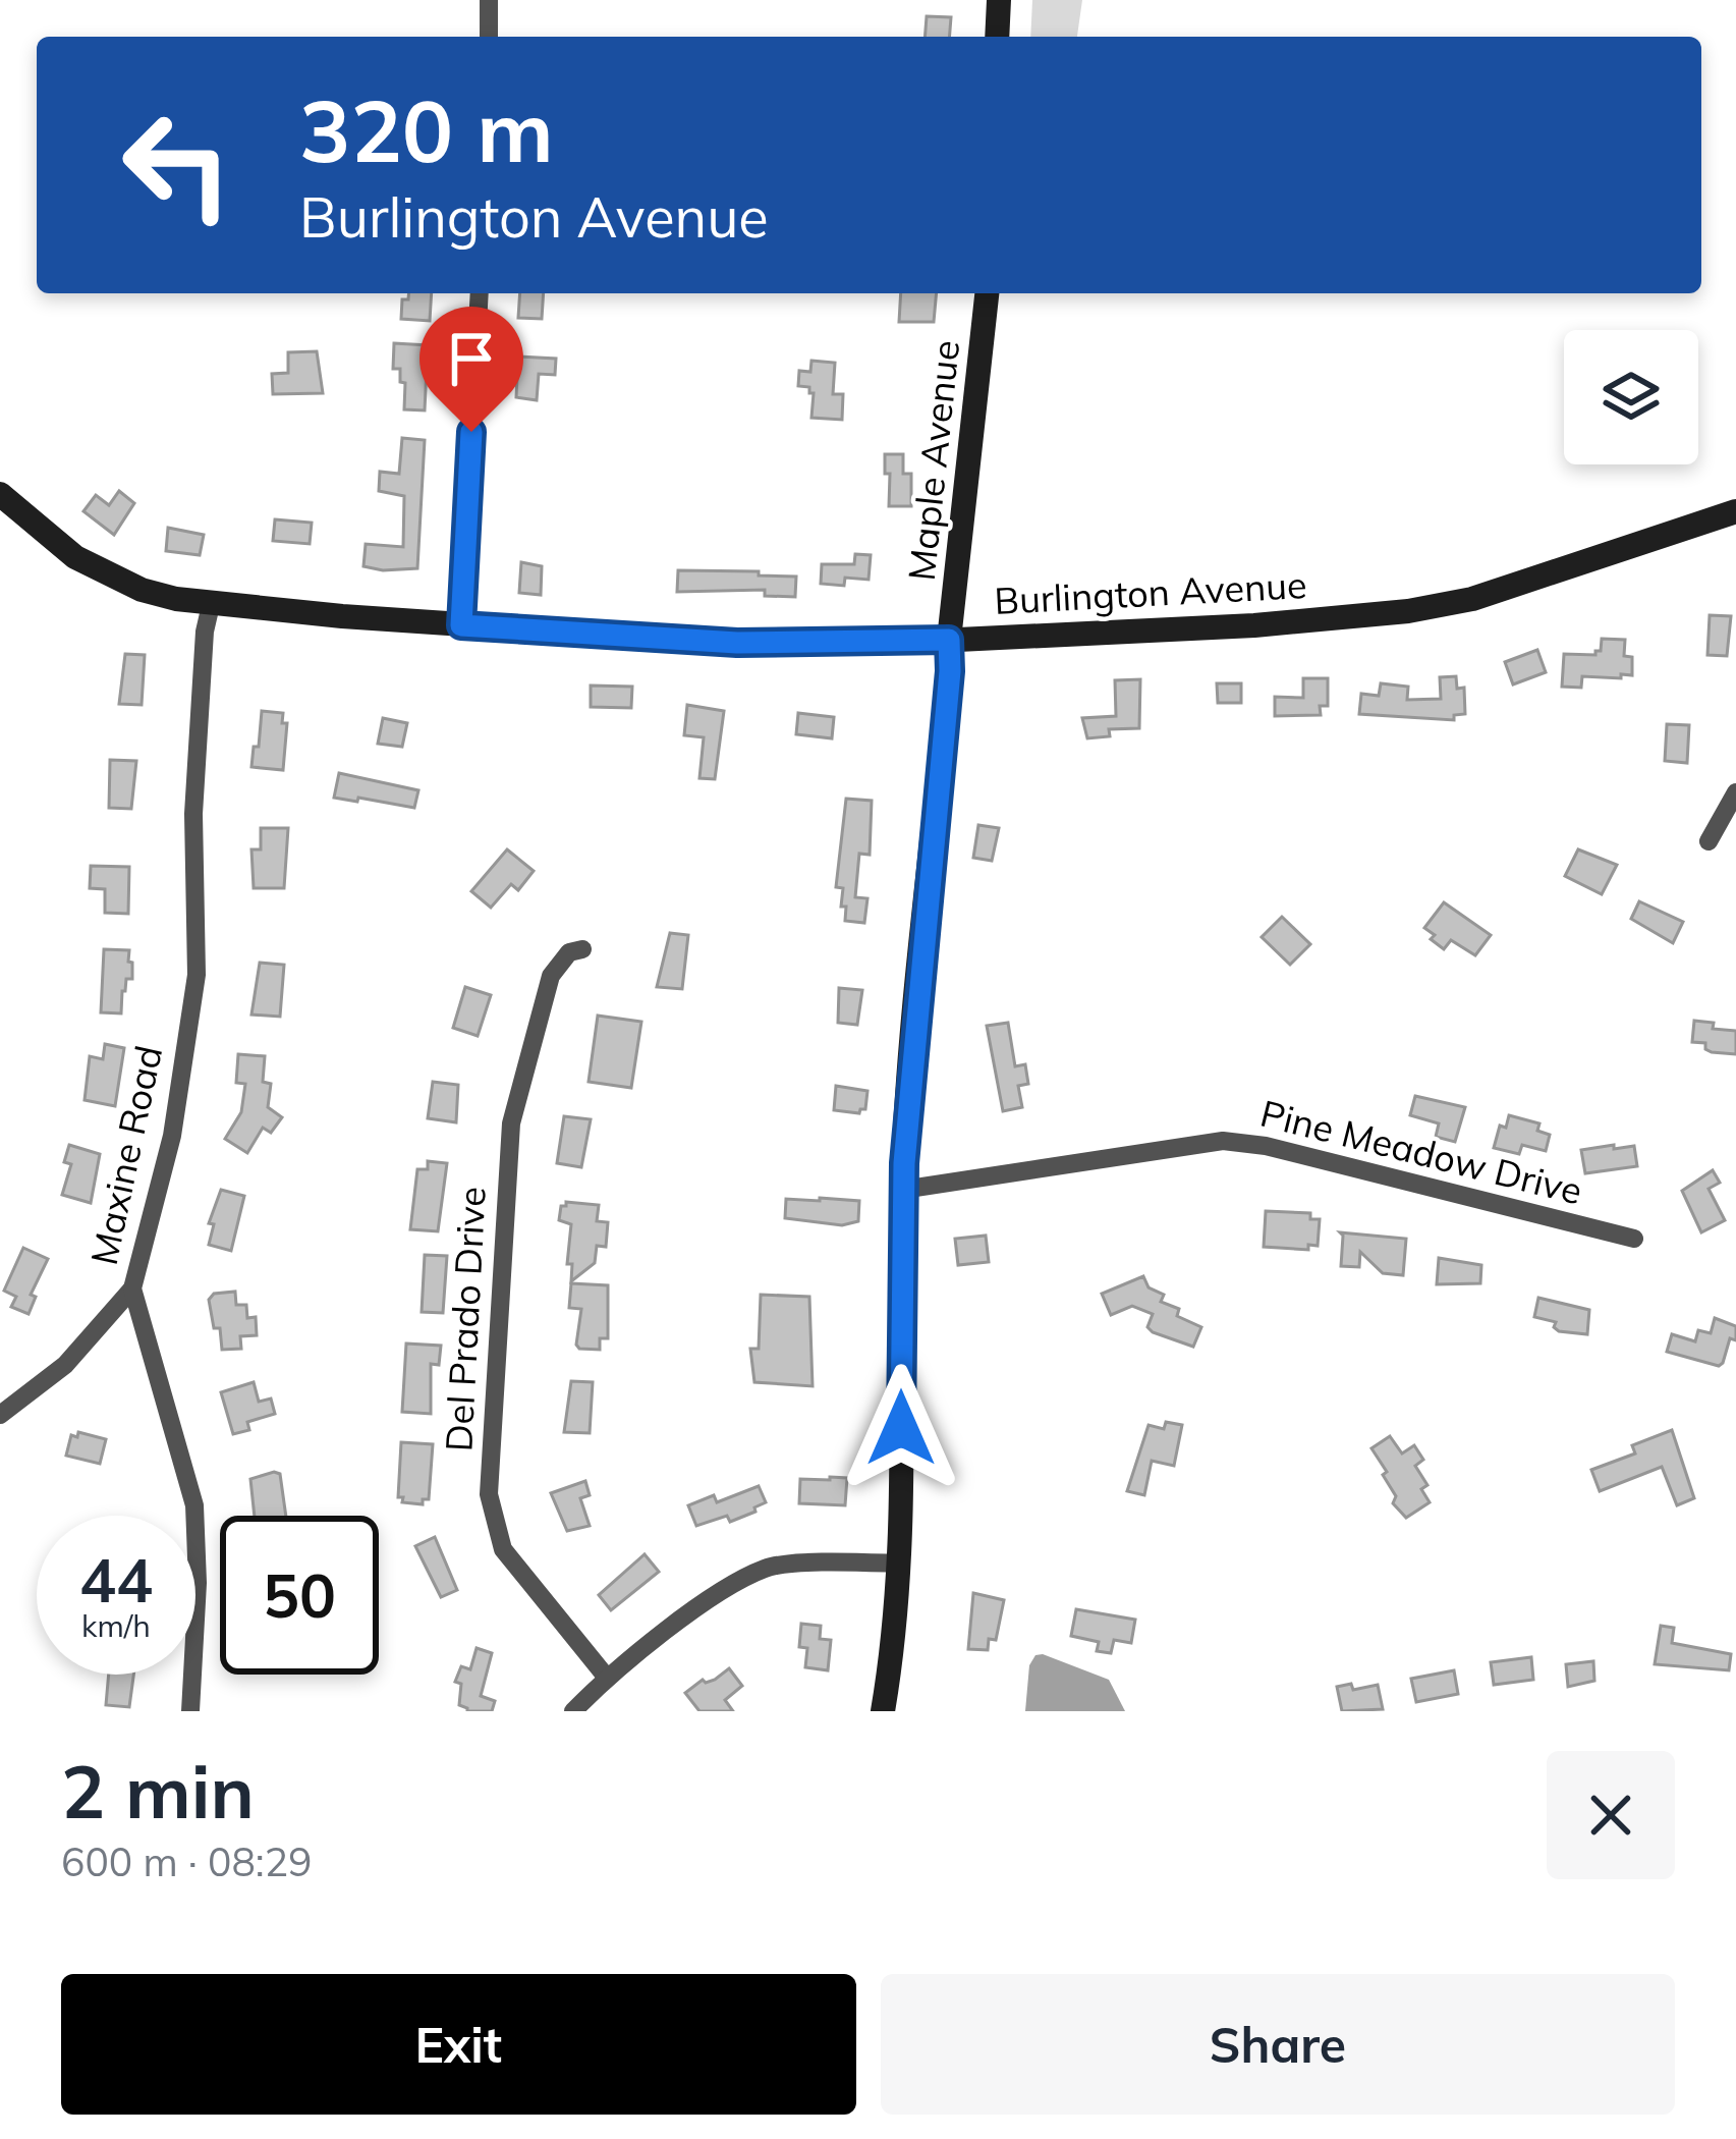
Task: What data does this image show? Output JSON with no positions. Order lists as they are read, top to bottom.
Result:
{
  "streets": {
    "main road": ["Maple Avenue", "Burlington Avenue"],
    "street": ["Pine Meadow Drive", "Maxine Road", "Del Prado Drive"]
  },
  "crossings": [
    ["Maple Avenue", "Burlington Avenue"],
    ["Maple Avenue", "Pine Meadow Drive"],
    ["Burlington Avenue", "Maxine Road"]
  ],
  "page": {
    "turn": ["320 m", "Burlington Avenue"],
    "speed": "44 km/h",
    "limit": "50",
    "heading": ["2 min", "600 m · 08:29"],
    "buttons": ["Exit", "Share"]
  }
}
